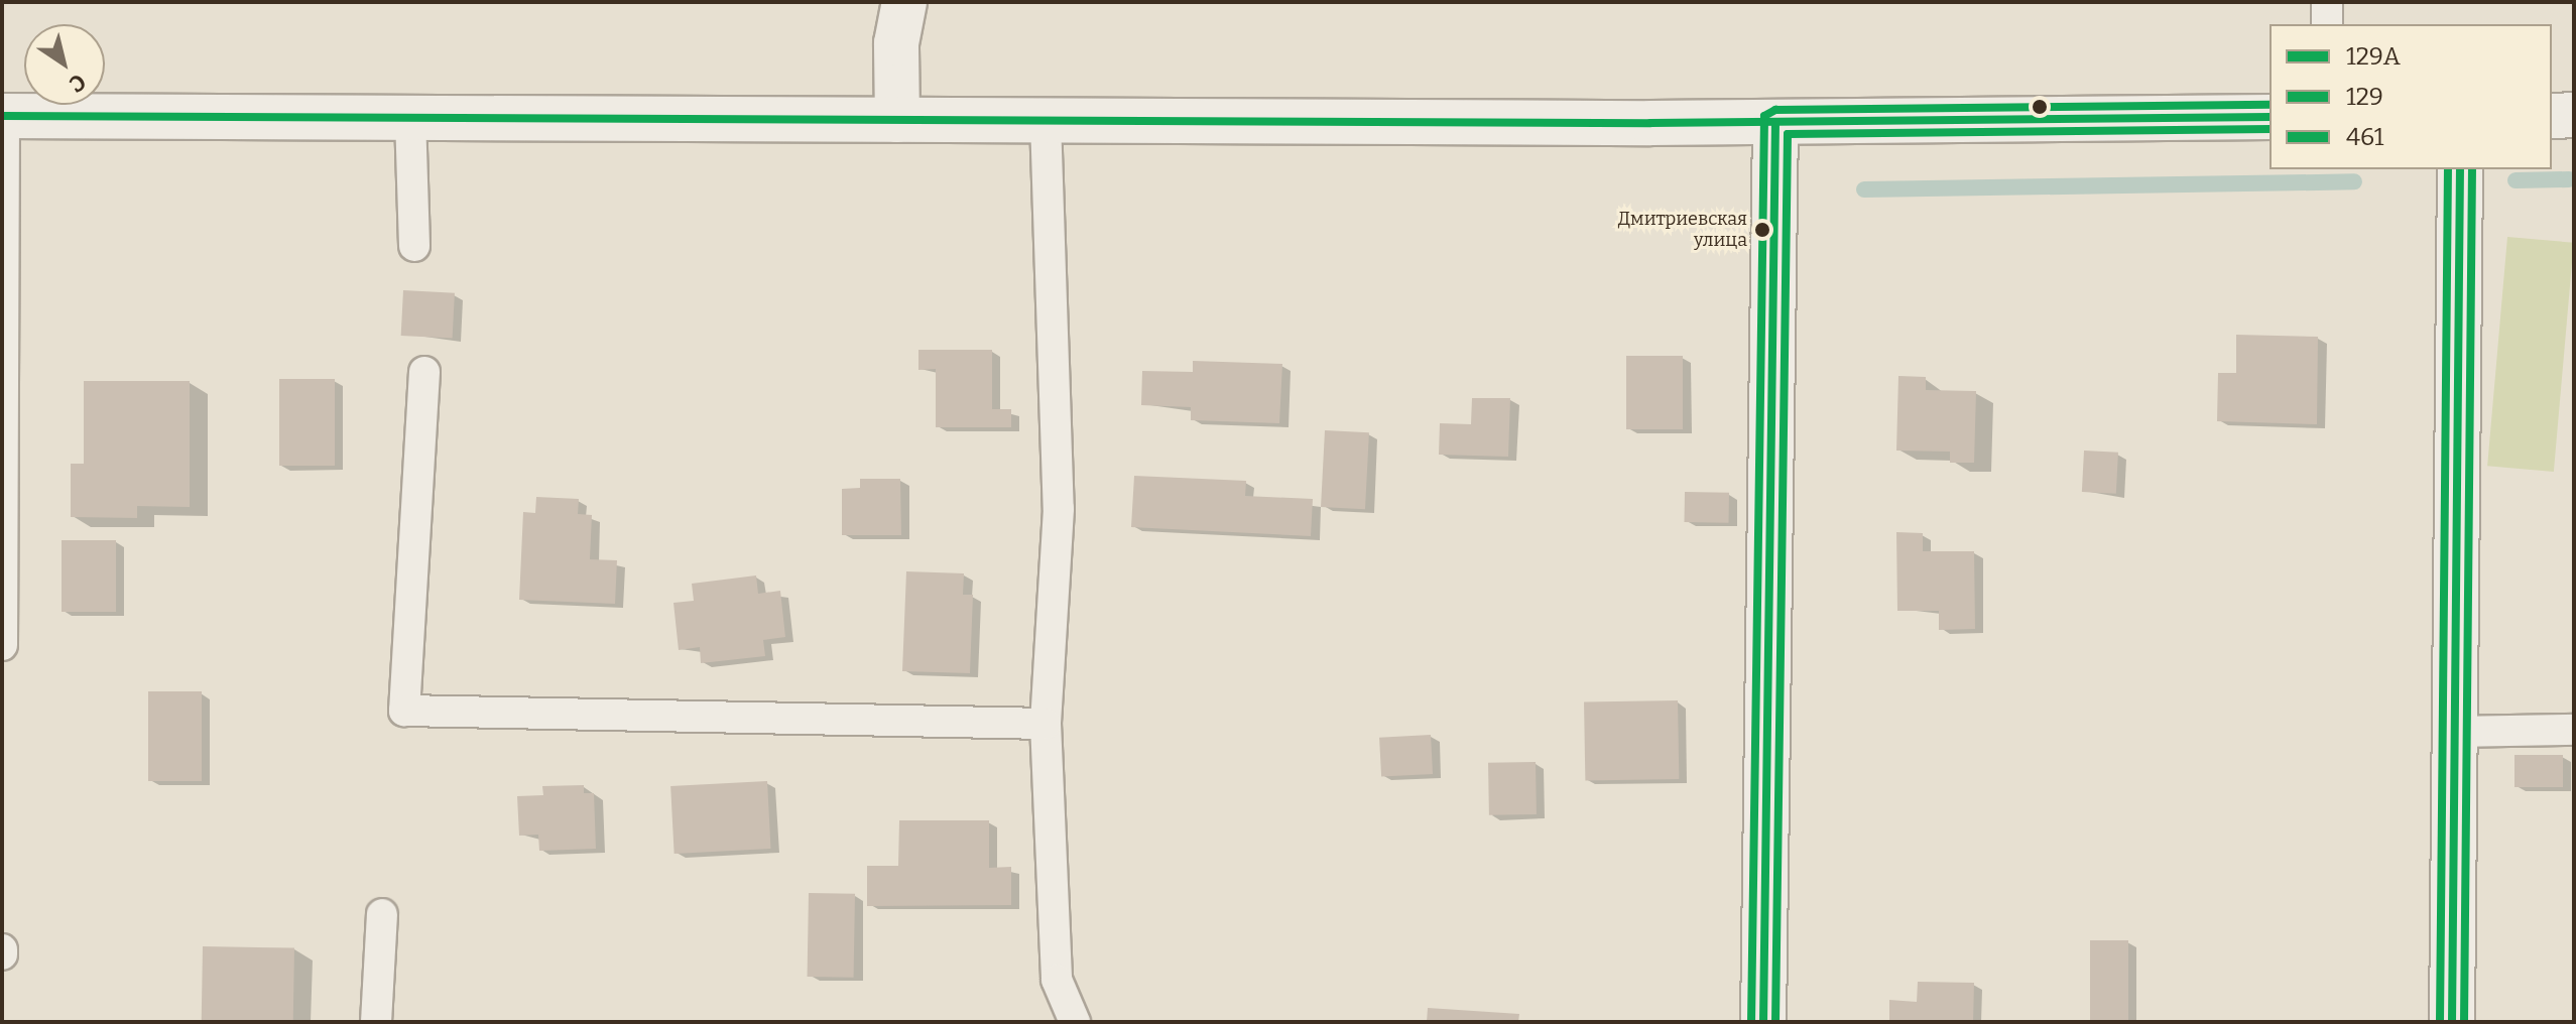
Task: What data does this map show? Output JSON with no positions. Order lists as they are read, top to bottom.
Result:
{
  "places": ["Дмитриевская улица"],
  "lines": ["transit line 461", "transit line 129А", "transit line 129"],
  "legend": ["129А", "129", "461"],
  "north": "bottom right"
}
